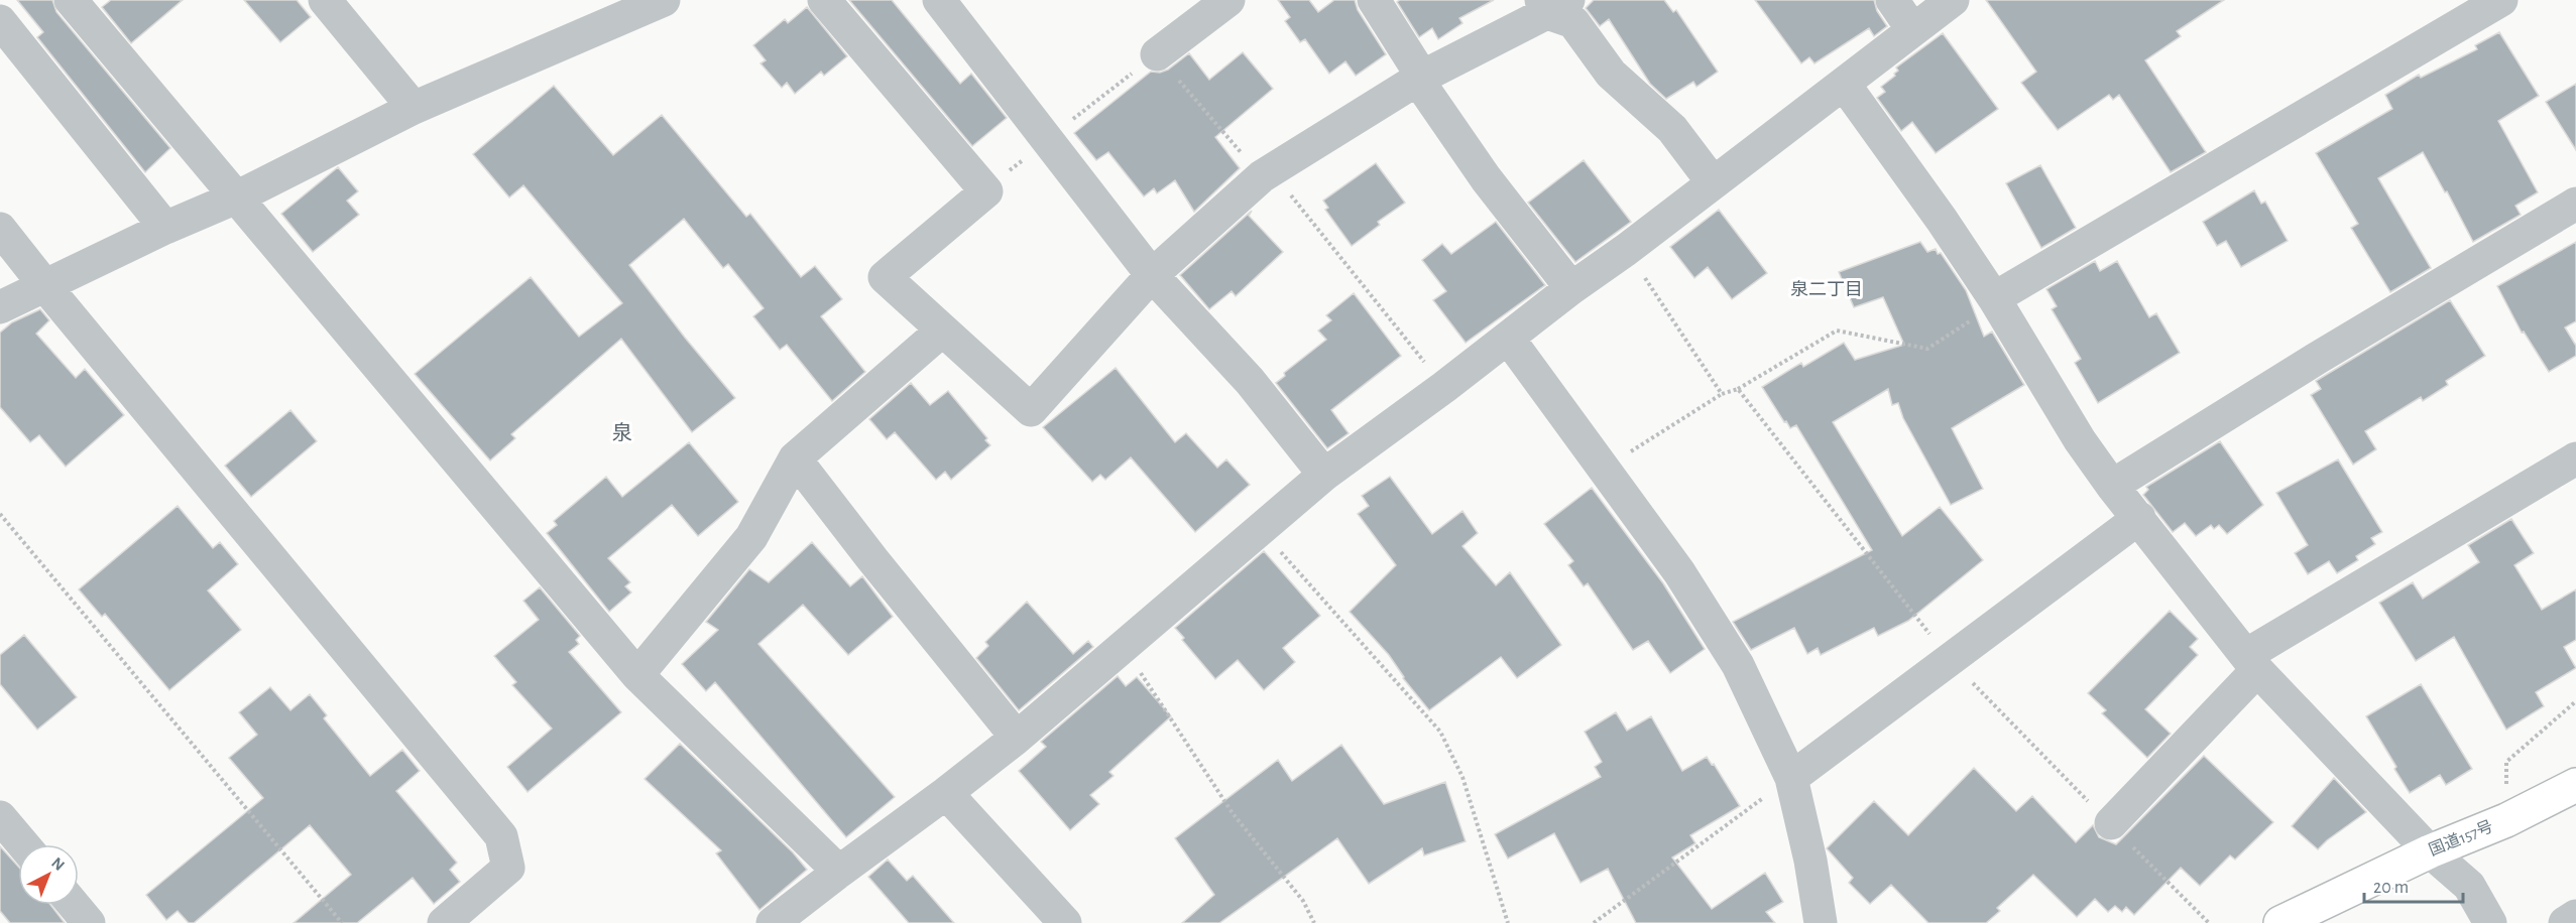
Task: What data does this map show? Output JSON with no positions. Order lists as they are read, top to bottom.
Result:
{
  "streets": {
    "highway": ["国道157号"]
  },
  "districts": ["泉二丁目", "泉"],
  "scale_bar": "20 m",
  "north": "top right"
}
